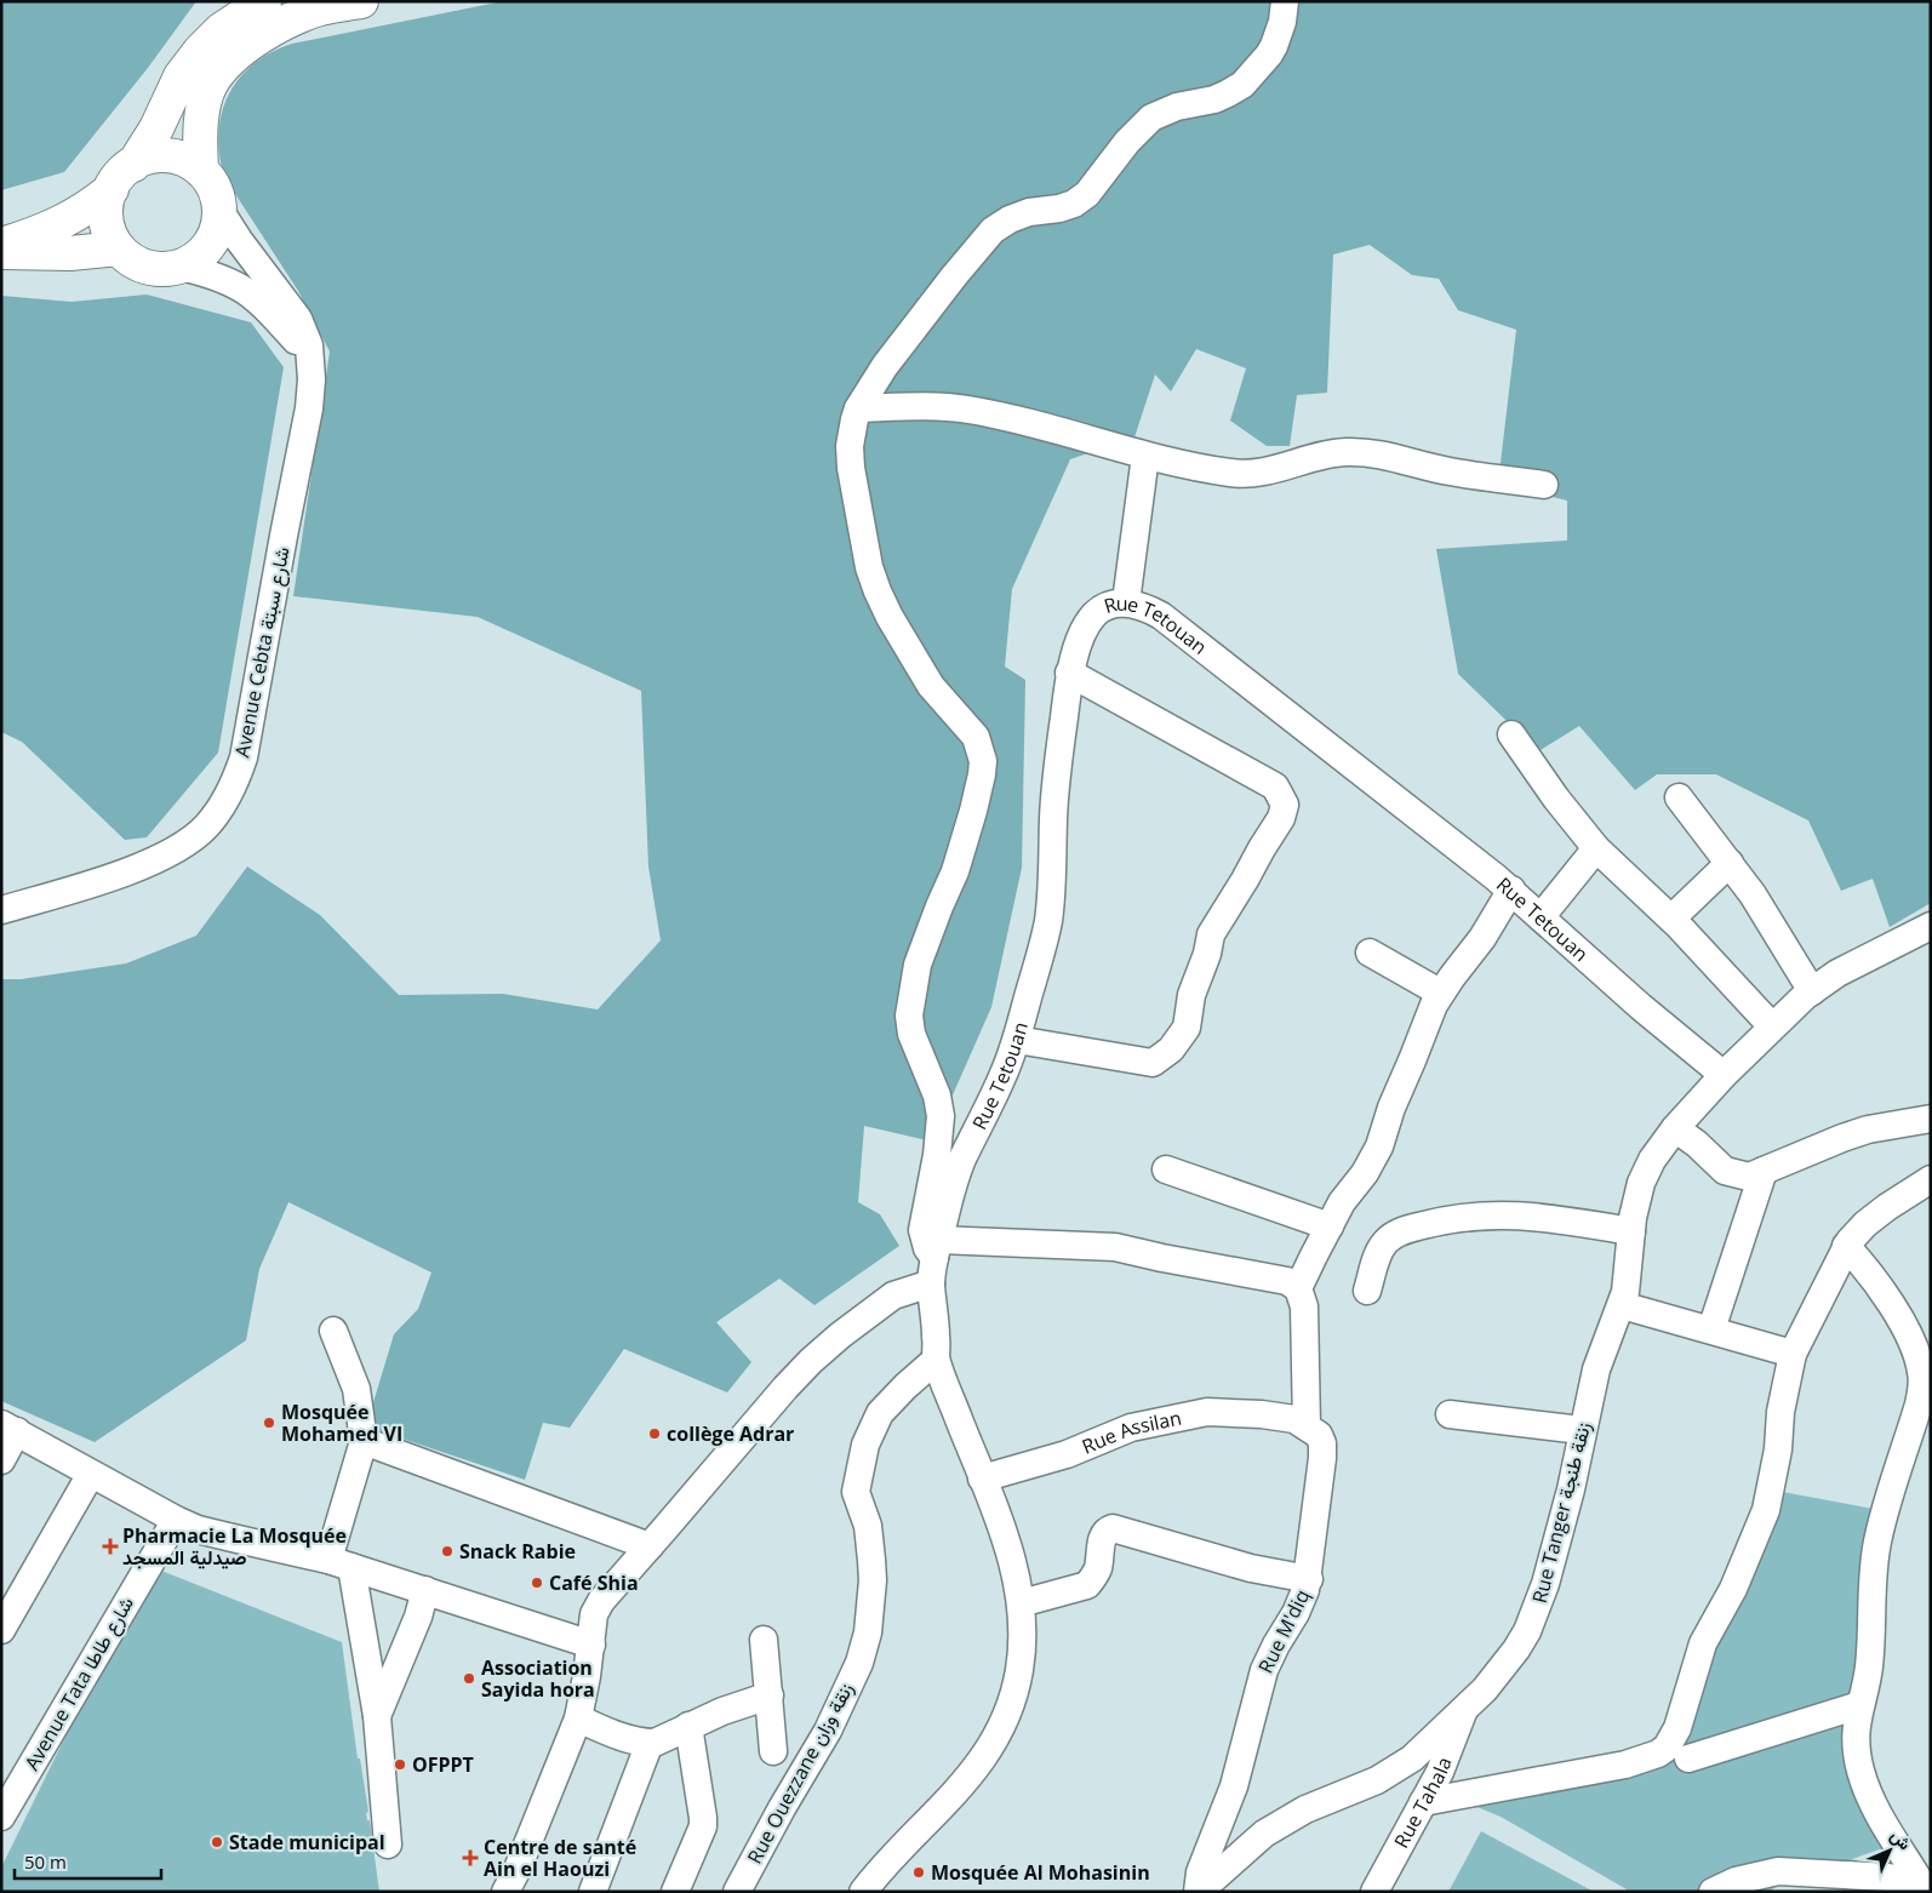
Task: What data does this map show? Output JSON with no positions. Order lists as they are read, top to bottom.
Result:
{
  "streets": {
    "street": [
      "Rue Tetouan",
      "Avenue Cebta شارع سبتة",
      "Rue Assilan",
      "Rue Tanger زنقة طنجة",
      "Rue M'diq",
      "Avenue Tata شارع طاطا",
      "Rue Ouezzane زنقة وزان",
      "Rue Tahala"
    ]
  },
  "crossings": [
    ["Rue Tetouan", "Rue Tanger زنقة طنجة"],
    ["Rue Assilan", "Rue M'diq"],
    ["Rue Tanger زنقة طنجة", "Rue M'diq"],
    ["Rue Tanger زنقة طنجة", "Rue Tahala"]
  ],
  "places": {
    "other": [
      "Mosquée Mohamed VI",
      "collège Adrar",
      "Snack Rabie",
      "Café Shia",
      "Association Sayida hora",
      "OFPPT",
      "Stade municipal",
      "Mosquée Al Mohasinin"
    ],
    "health": ["Pharmacie La Mosquée صيدلية المسجد", "Centre de santé Ain el Haouzi"]
  },
  "scale_bar": "50 m",
  "north": "top right"
}
